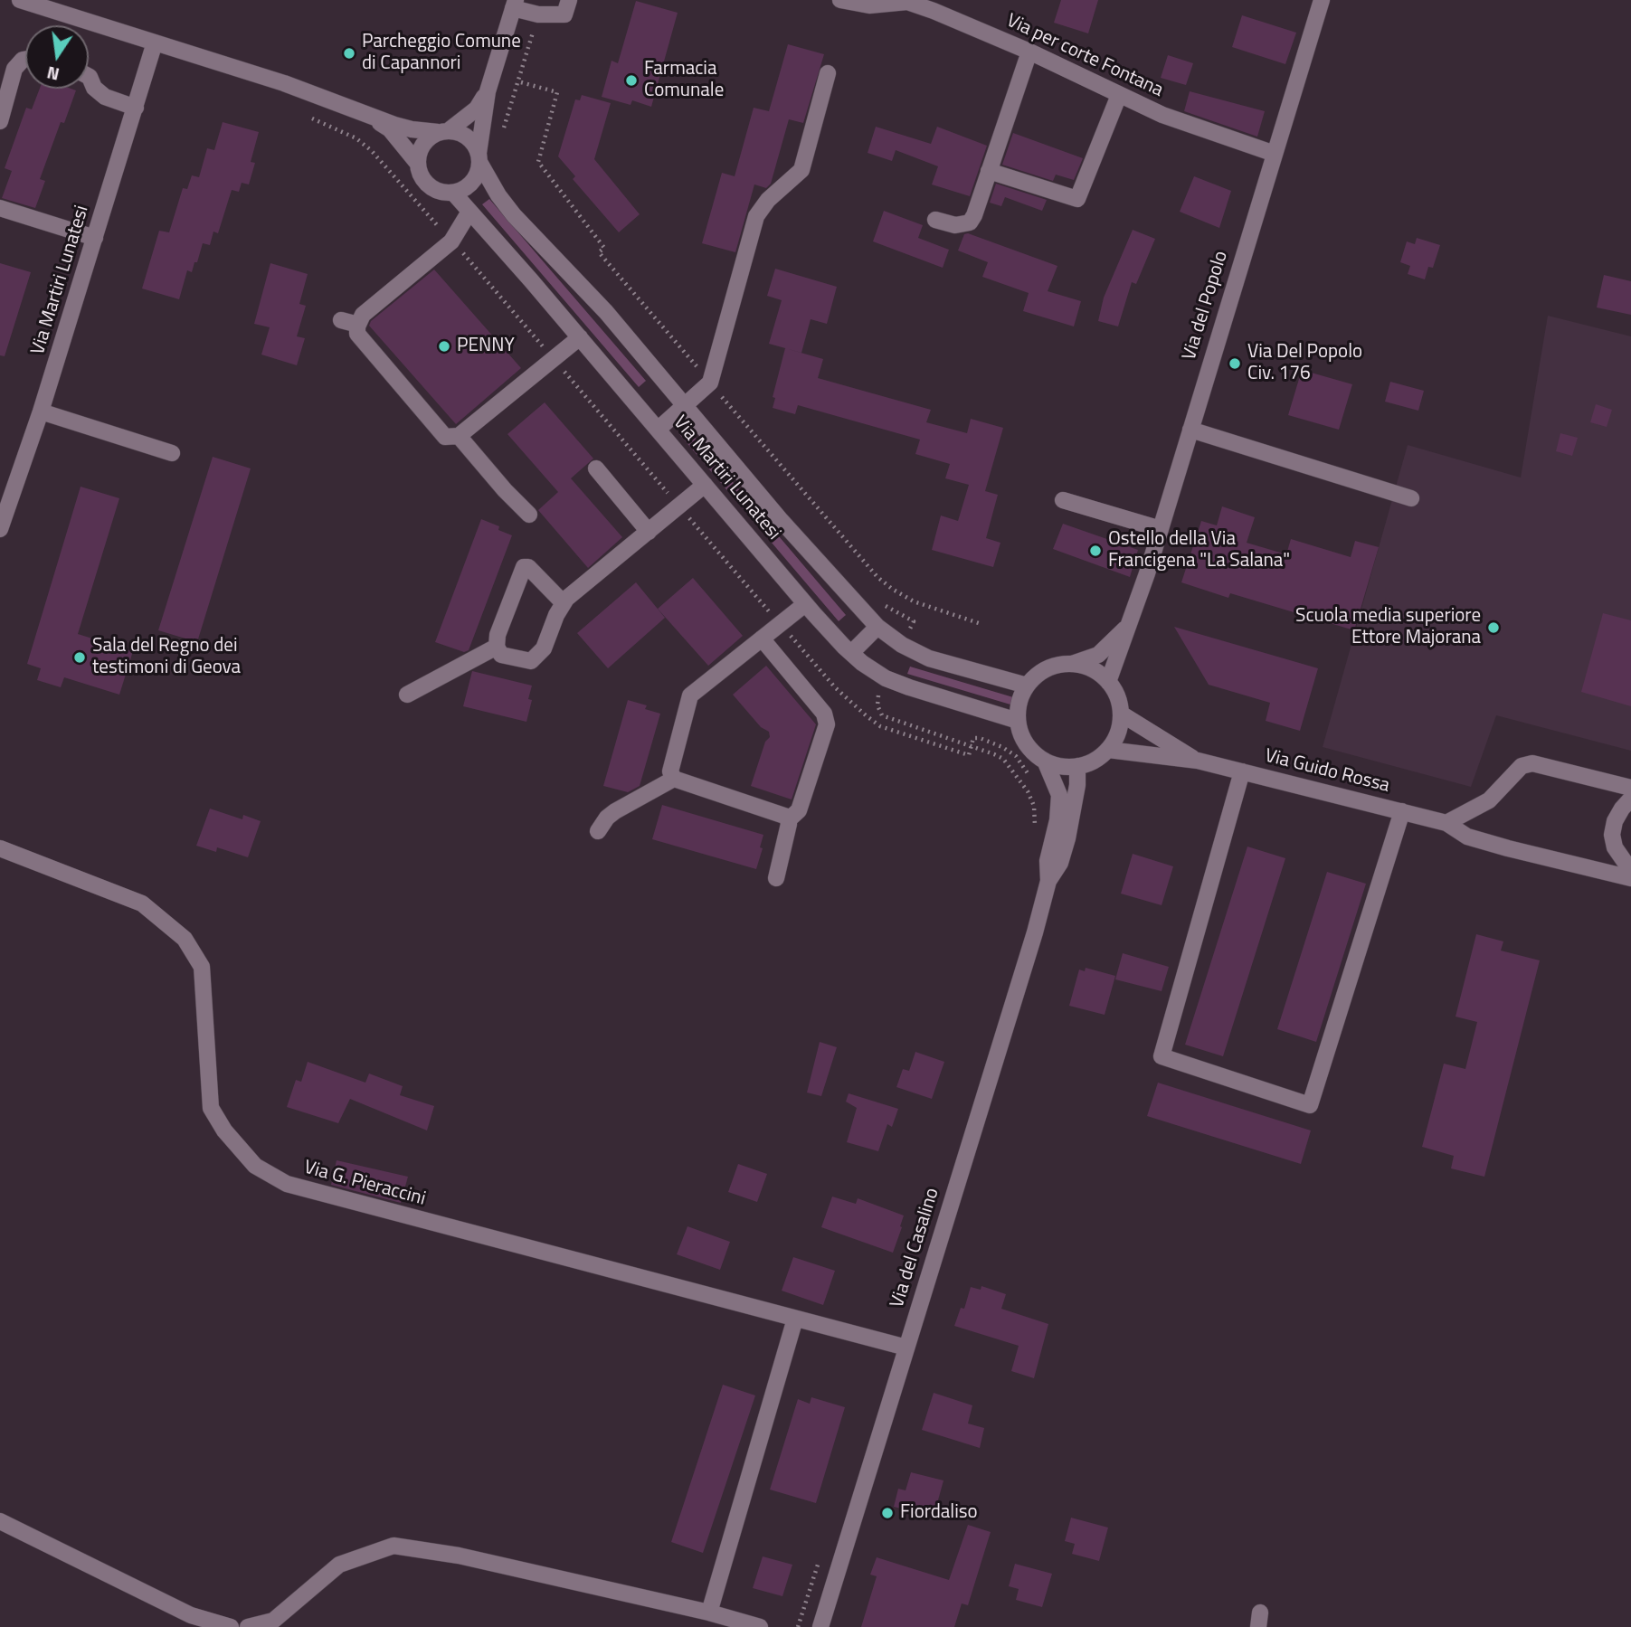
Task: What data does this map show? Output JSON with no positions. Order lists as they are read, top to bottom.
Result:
{
  "streets": {
    "street": [
      "Via per corte Fontana",
      "Via Martiri Lunatesi",
      "Via del Popolo",
      "Via Guido Rossa",
      "Via G. Pieraccini",
      "Via del Casalino"
    ]
  },
  "crossings": [
    ["Via per corte Fontana", "Via del Popolo"],
    ["Via Martiri Lunatesi", "Via del Popolo"],
    ["Via Martiri Lunatesi", "Via Guido Rossa"],
    ["Via Martiri Lunatesi", "Via del Casalino"],
    ["Via del Popolo", "Via Guido Rossa"],
    ["Via del Popolo", "Via del Casalino"],
    ["Via Guido Rossa", "Via del Casalino"],
    ["Via G. Pieraccini", "Via del Casalino"]
  ],
  "places": [
    "Parcheggio Comune di Capannori",
    "Farmacia Comunale",
    "PENNY",
    "Via Del Popolo Civ. 176",
    "Ostello della Via Francigena \"La Salana\"",
    "Scuola media superiore Ettore Majorana",
    "Sala del Regno dei testimoni di Geova",
    "Fiordaliso"
  ],
  "north": "bottom"
}
